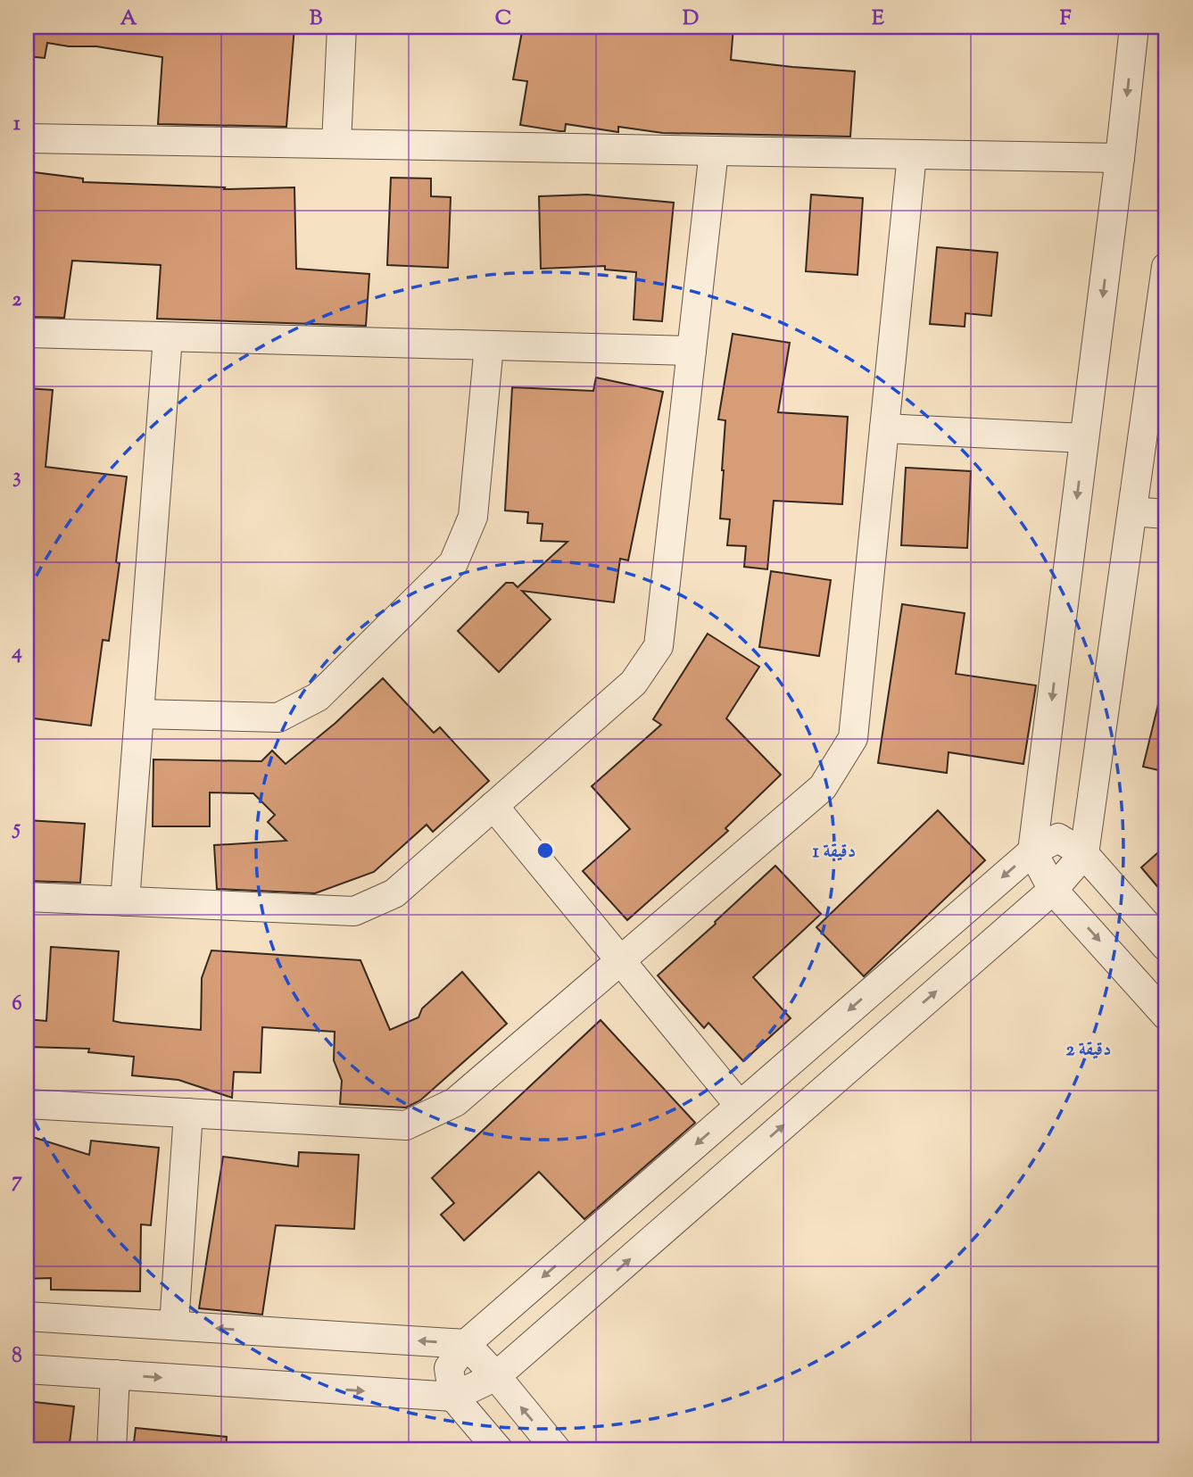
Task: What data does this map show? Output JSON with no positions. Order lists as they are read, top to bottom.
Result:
{
  "grid": {
    "columns": [
      "A",
      "B",
      "C",
      "D",
      "E",
      "F"
    ],
    "rows": [
      "1",
      "2",
      "3",
      "4",
      "5",
      "6",
      "7",
      "8"
    ]
  },
  "rings": ["1 دقيقة", "2 دقيقة"]
}
